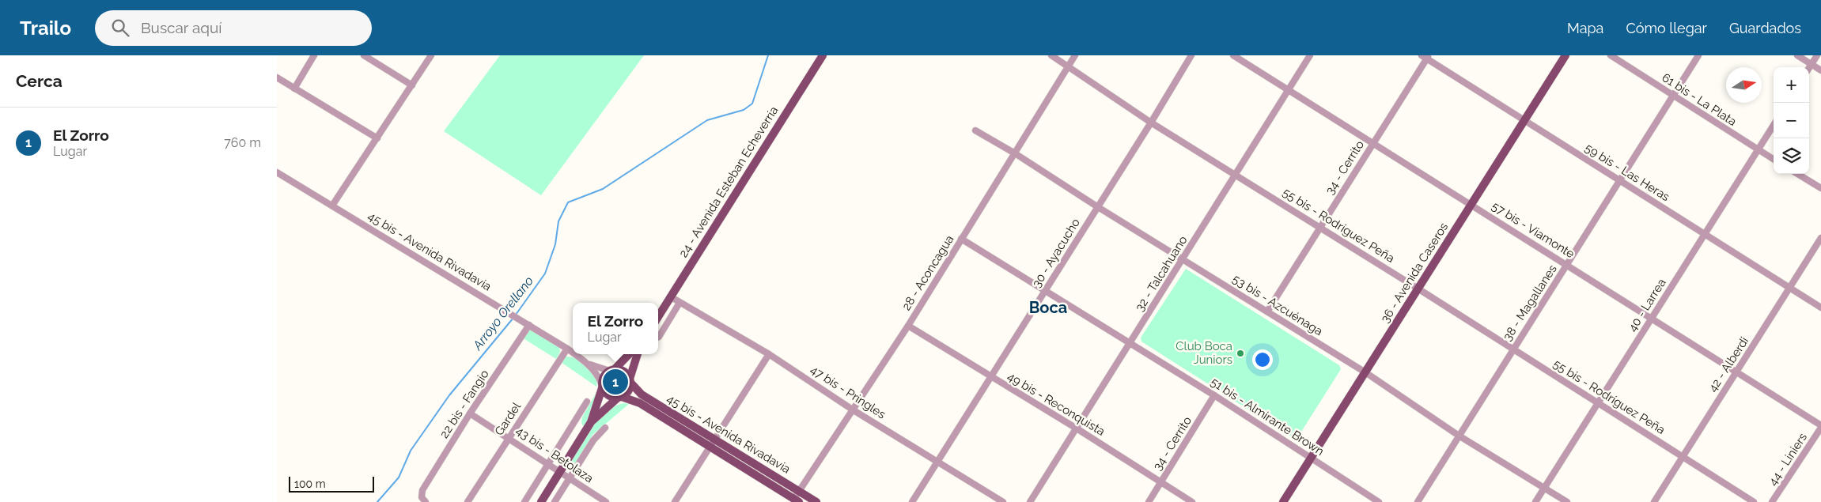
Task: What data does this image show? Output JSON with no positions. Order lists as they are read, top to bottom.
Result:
{
  "streets": {
    "main road": ["24 - Avenida Esteban Echeverría", "45 bis - Avenida Rivadavia", "36 - Avenida Caseros"],
    "street": [
      "61 bis - La Plata",
      "34 - Cerrito",
      "59 bis - Las Heras",
      "55 bis - Rodríguez Peña",
      "57 bis - Viamonte",
      "30 - Ayacucho",
      "28 - Aconcagua",
      "32 - Talcahuano",
      "38 - Magallanes",
      "53 bis - Azcuénaga",
      "40 - Larrea",
      "42 - Alberdi",
      "47 bis - Pringles",
      "22 bis - Fangio",
      "49 bis - Reconquista",
      "51 bis - Almirante Brown",
      "Gardel",
      "43 bis - Betolaza",
      "44 - Liniers"
    ]
  },
  "crossings": [
    ["61 bis - La Plata", "38 - Magallanes"],
    ["61 bis - La Plata", "40 - Larrea"],
    ["34 - Cerrito", "59 bis - Las Heras"],
    ["34 - Cerrito", "55 bis - Rodríguez Peña"],
    ["34 - Cerrito", "57 bis - Viamonte"],
    ["34 - Cerrito", "53 bis - Azcuénaga"],
    ["34 - Cerrito", "49 bis - Reconquista"],
    ["34 - Cerrito", "51 bis - Almirante Brown"],
    ["59 bis - Las Heras", "36 - Avenida Caseros"],
    ["59 bis - Las Heras", "38 - Magallanes"],
    ["59 bis - Las Heras", "40 - Larrea"],
    ["59 bis - Las Heras", "42 - Alberdi"],
    ["24 - Avenida Esteban Echeverría", "47 bis - Pringles"],
    ["55 bis - Rodríguez Peña", "30 - Ayacucho"],
    ["55 bis - Rodríguez Peña", "28 - Aconcagua"],
    ["55 bis - Rodríguez Peña", "36 - Avenida Caseros"],
    ["55 bis - Rodríguez Peña", "32 - Talcahuano"],
    ["55 bis - Rodríguez Peña", "38 - Magallanes"],
    ["55 bis - Rodríguez Peña", "40 - Larrea"],
    ["55 bis - Rodríguez Peña", "42 - Alberdi"],
    ["57 bis - Viamonte", "36 - Avenida Caseros"],
    ["57 bis - Viamonte", "32 - Talcahuano"],
    ["57 bis - Viamonte", "38 - Magallanes"],
    ["57 bis - Viamonte", "40 - Larrea"],
    ["57 bis - Viamonte", "42 - Alberdi"],
    ["57 bis - Viamonte", "44 - Liniers"],
    ["45 bis - Avenida Rivadavia", "28 - Aconcagua"],
    ["45 bis - Avenida Rivadavia", "22 bis - Fangio"],
    ["45 bis - Avenida Rivadavia", "Gardel"],
    ["30 - Ayacucho", "53 bis - Azcuénaga"],
    ["30 - Ayacucho", "47 bis - Pringles"],
    ["30 - Ayacucho", "49 bis - Reconquista"],
    ["30 - Ayacucho", "51 bis - Almirante Brown"],
    ["28 - Aconcagua", "53 bis - Azcuénaga"],
    ["28 - Aconcagua", "47 bis - Pringles"],
    ["28 - Aconcagua", "49 bis - Reconquista"],
    ["28 - Aconcagua", "51 bis - Almirante Brown"],
    ["36 - Avenida Caseros", "53 bis - Azcuénaga"],
    ["36 - Avenida Caseros", "51 bis - Almirante Brown"],
    ["32 - Talcahuano", "53 bis - Azcuénaga"],
    ["32 - Talcahuano", "49 bis - Reconquista"],
    ["32 - Talcahuano", "51 bis - Almirante Brown"],
    ["38 - Magallanes", "53 bis - Azcuénaga"],
    ["53 bis - Azcuénaga", "40 - Larrea"],
    ["22 bis - Fangio", "43 bis - Betolaza"],
    ["Gardel", "43 bis - Betolaza"]
  ],
  "districts": ["Boca"],
  "water": ["Arroyo Orellano"],
  "places": ["Club Boca Juniors"],
  "scale_bar": "100 m",
  "north": "right",
  "page": {
    "header": "Trailo",
    "search": "Buscar aquí",
    "nav": ["Mapa", "Cómo llegar", "Guardados"],
    "heading": "Cerca",
    "map_buttons": ["+", "−"],
    "list": [
      {
        "mark": "1",
        "name": "El Zorro",
        "note": "Lugar",
        "value": "760 m"
      }
    ],
    "popup": ["El Zorro", "Lugar"],
    "pins": "1",
    "scale": "100 m"
  }
}
